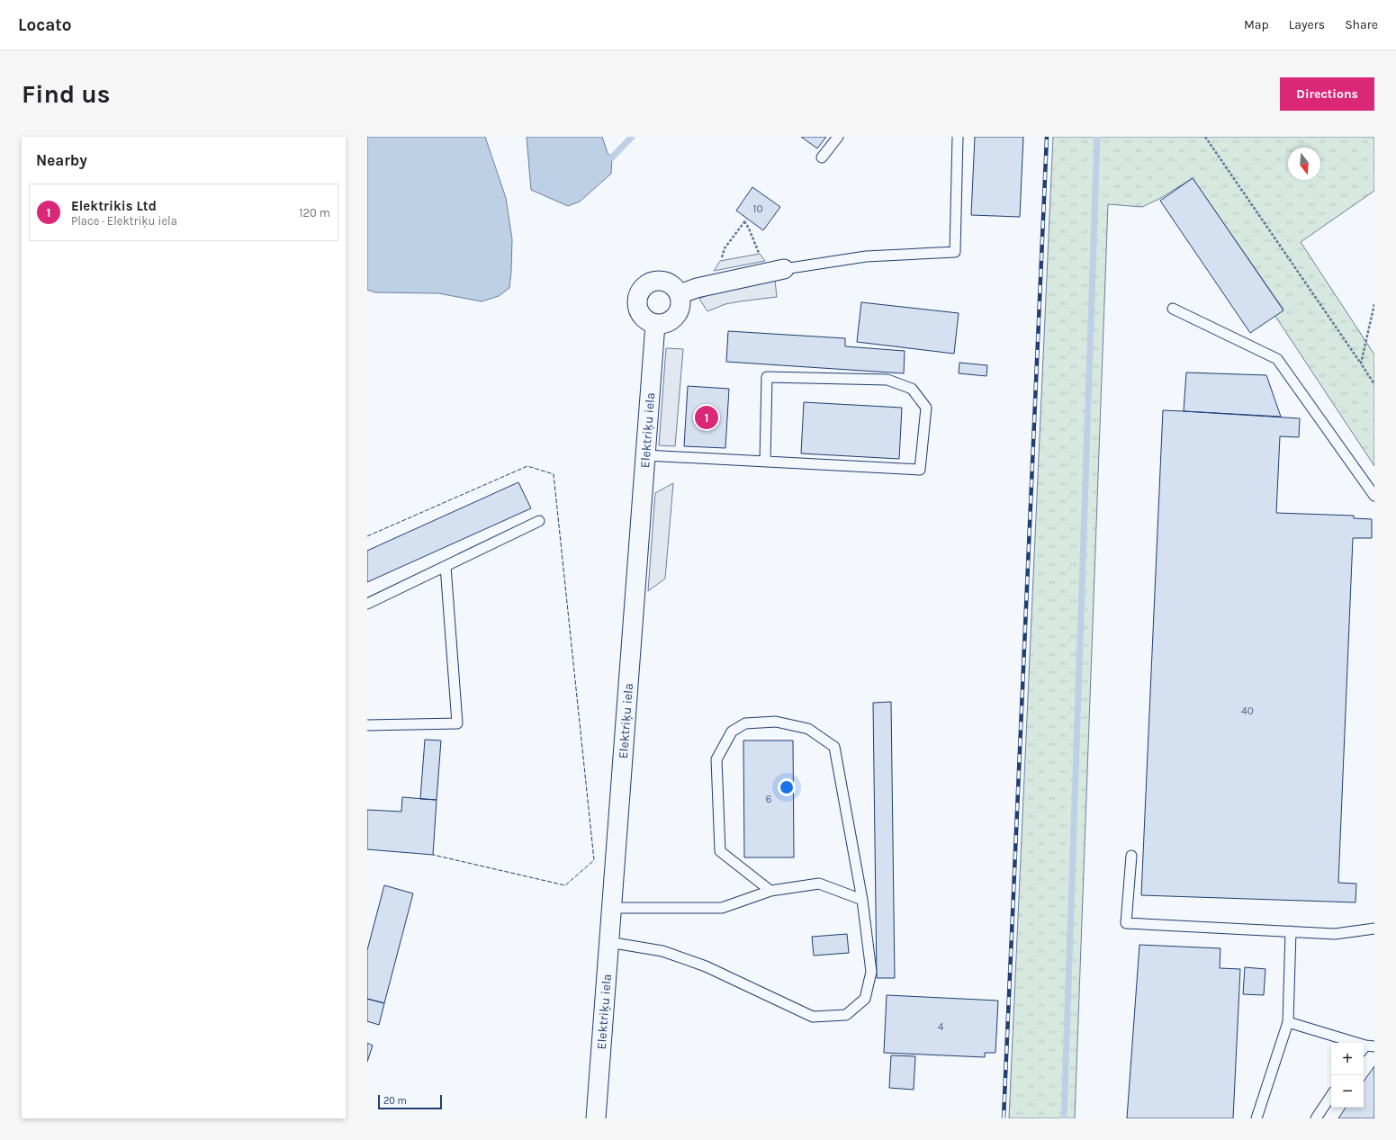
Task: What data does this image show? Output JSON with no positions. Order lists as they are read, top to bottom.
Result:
{
  "streets": {
    "street": ["Elektriķu iela"]
  },
  "house_numbers": [
    "10",
    "40",
    "6",
    "4"
  ],
  "scale_bar": "20 m",
  "north": "bottom",
  "page": {
    "header": "Locato",
    "nav": ["Map", "Layers", "Share"],
    "buttons": "Directions",
    "title": "Find us",
    "heading": "Nearby",
    "list": [
      {
        "mark": "1",
        "name": "Elektrikis Ltd",
        "note": "Place · Elektriķu iela",
        "value": "120 m"
      }
    ],
    "pins": "1",
    "map_buttons": ["+", "−"],
    "scale": "20 m"
  }
}
